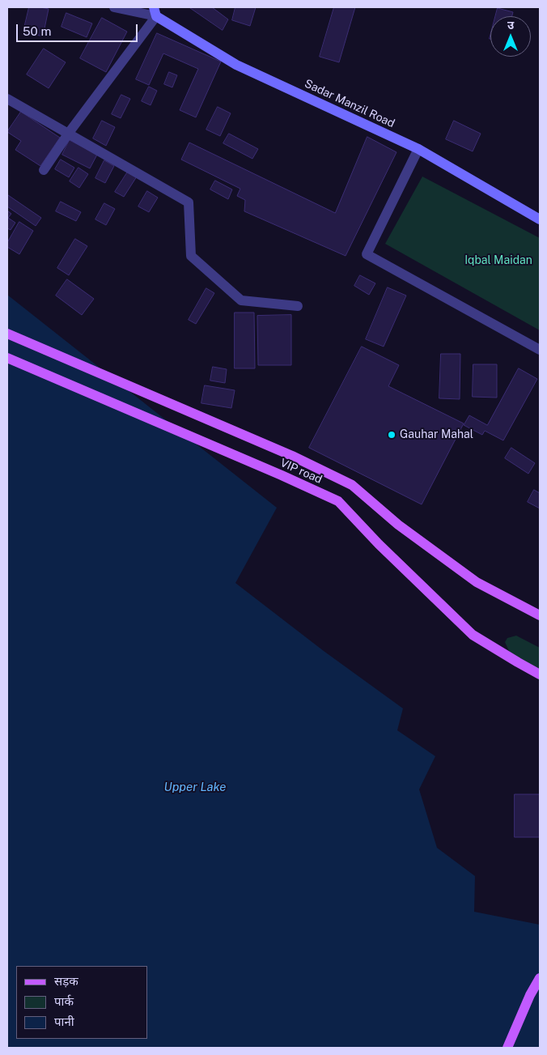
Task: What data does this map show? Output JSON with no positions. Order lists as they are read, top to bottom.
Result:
{
  "streets": {
    "main road": ["Sadar Manzil Road", "VIP road"]
  },
  "water": ["Upper Lake"],
  "parks": ["Iqbal Maidan"],
  "places": ["Gauhar Mahal"],
  "legend": ["सड़क", "पार्क", "पानी"],
  "scale_bar": "50 m",
  "north": "top"
}
